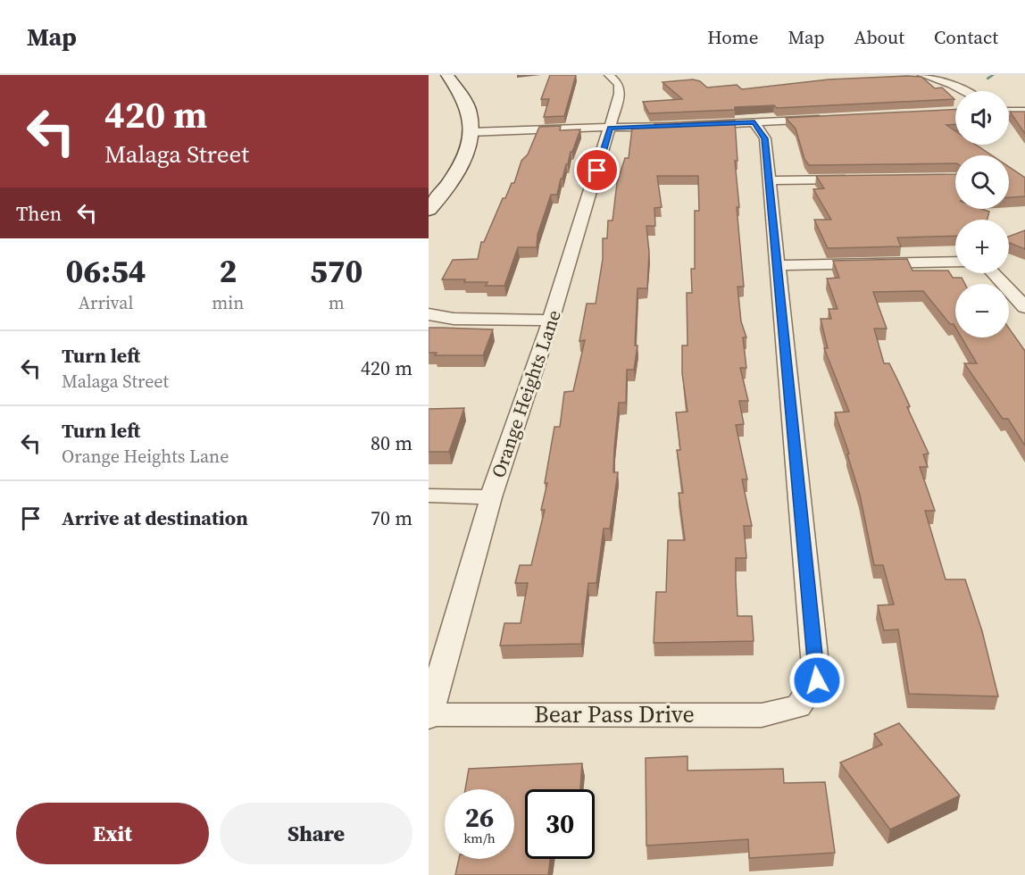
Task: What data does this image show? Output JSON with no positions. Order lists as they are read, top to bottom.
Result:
{
  "streets": {
    "street": ["Orange Heights Lane", "Bear Pass Drive"]
  },
  "crossings": [
    ["Orange Heights Lane", "Bear Pass Drive"]
  ],
  "page": {
    "header": "Map",
    "nav": [
      "Home",
      "Map",
      "About",
      "Contact"
    ],
    "turn": ["420 m", "Malaga Street"],
    "map_buttons": ["+", "−"],
    "then": "Then",
    "eta": [
      "06:54",
      "Arrival",
      "2",
      "min",
      "570",
      "m"
    ],
    "list": [
      {
        "name": "Turn left",
        "note": "Malaga Street",
        "value": "420 m"
      },
      {
        "name": "Turn left",
        "note": "Orange Heights Lane",
        "value": "80 m"
      },
      {
        "name": "Arrive at destination",
        "value": "70 m"
      }
    ],
    "speed": "26 km/h",
    "limit": "30",
    "buttons": ["Exit", "Share"]
  }
}
